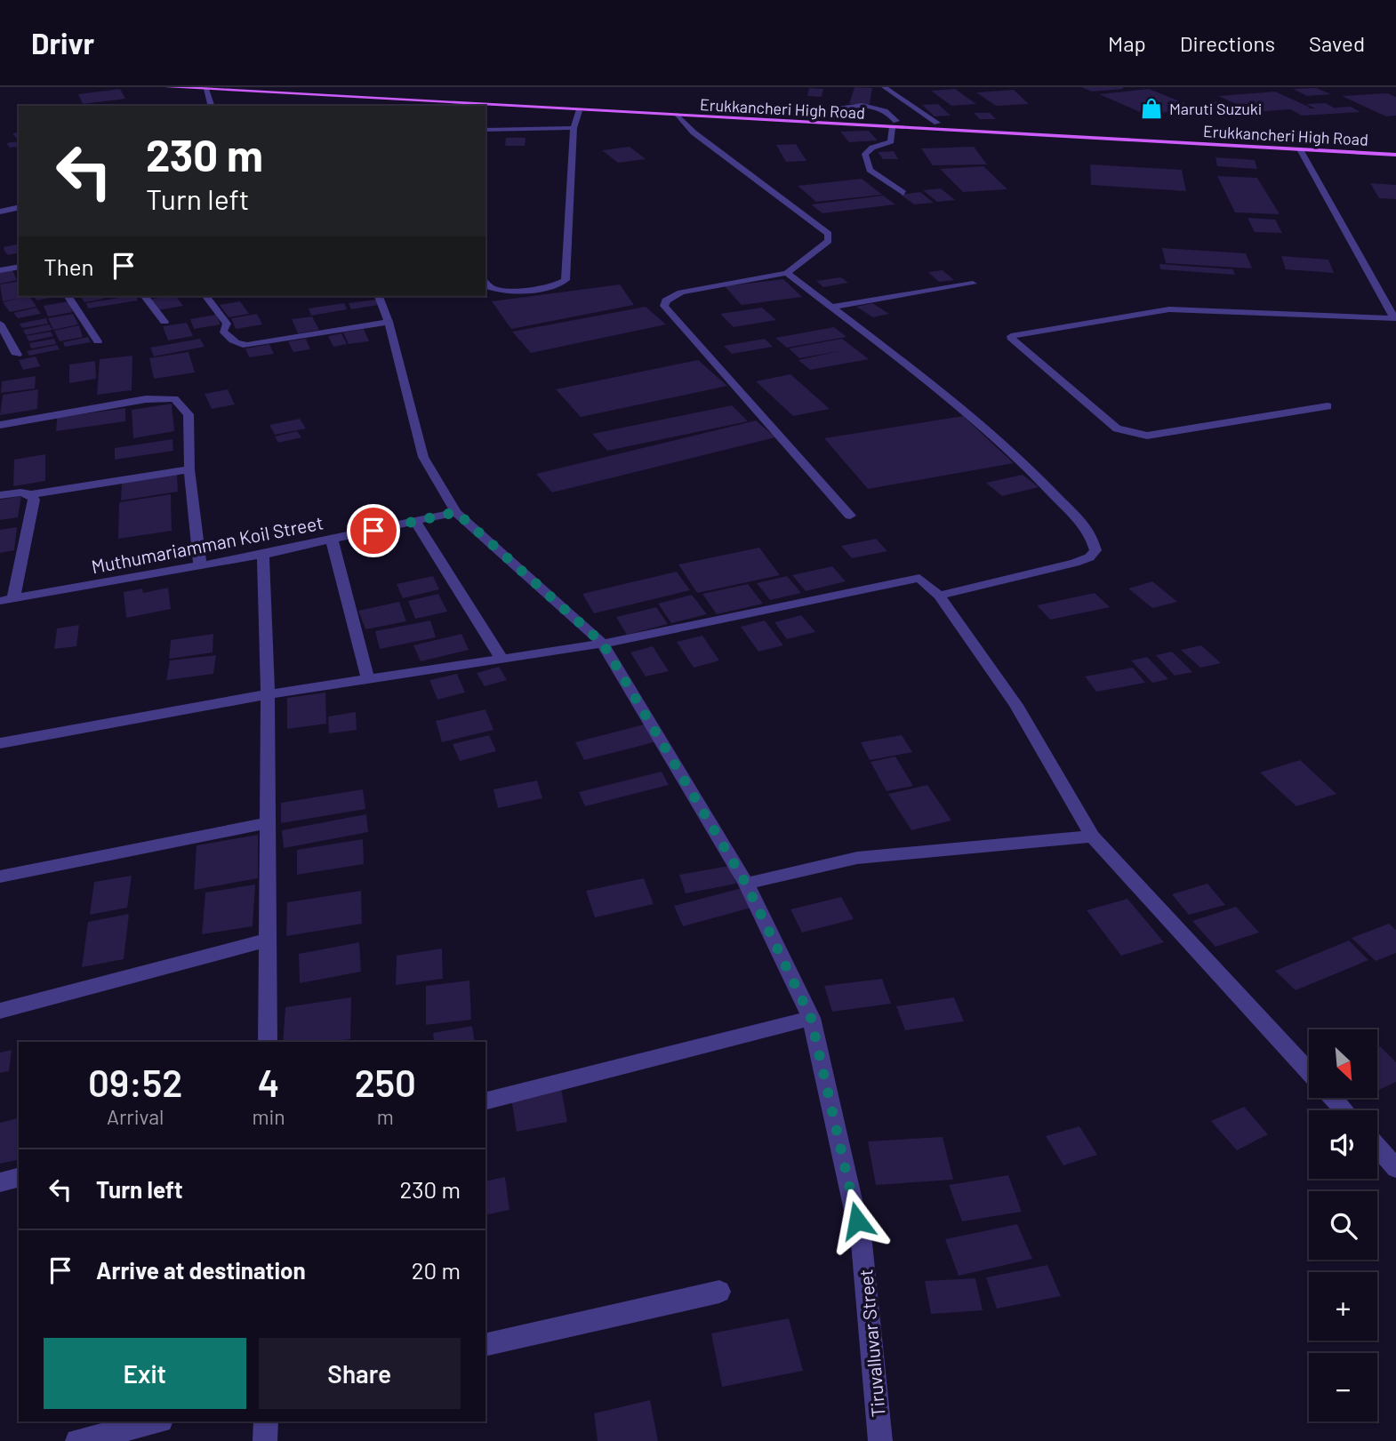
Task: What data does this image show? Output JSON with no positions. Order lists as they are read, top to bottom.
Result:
{
  "streets": {
    "main road": ["Erukkancheri High Road"],
    "street": ["Muthumariamman Koil Street", "Tiruvalluvar Street"]
  },
  "crossings": [
    ["Muthumariamman Koil Street", "Tiruvalluvar Street"]
  ],
  "places": {
    "shop": ["Maruti Suzuki"]
  },
  "north": "bottom right",
  "page": {
    "header": "Drivr",
    "nav": ["Map", "Directions", "Saved"],
    "turn": ["230 m", "Turn left"],
    "then": "Then",
    "map_buttons": ["+", "−"],
    "eta": [
      "09:52",
      "Arrival",
      "4",
      "min",
      "250",
      "m"
    ],
    "list": [
      {
        "name": "Turn left",
        "value": "230 m"
      },
      {
        "name": "Arrive at destination",
        "value": "20 m"
      }
    ],
    "buttons": ["Exit", "Share"]
  }
}
